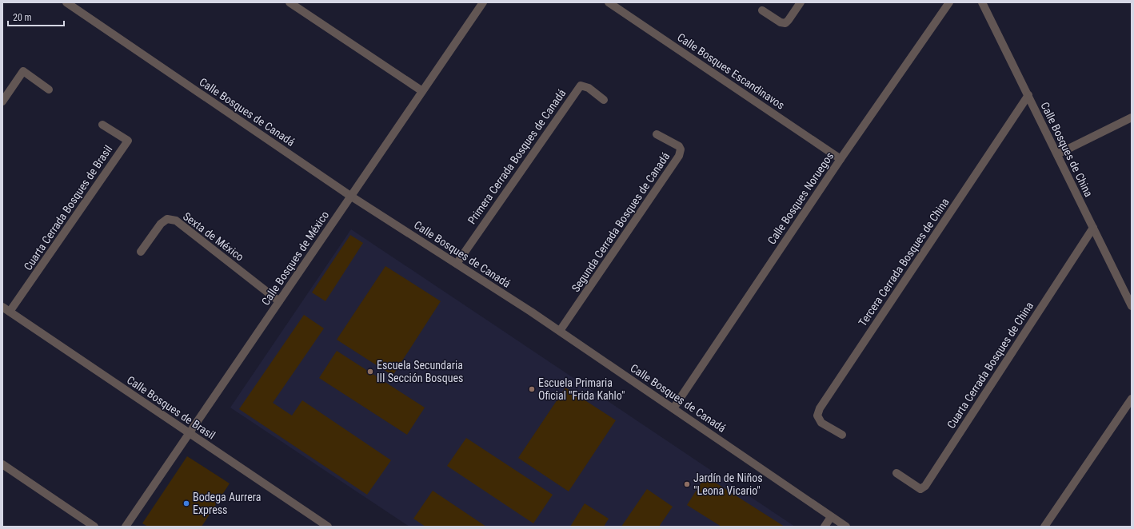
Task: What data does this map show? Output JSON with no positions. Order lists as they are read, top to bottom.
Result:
{
  "streets": {
    "street": [
      "Calle Bosques Escandinavos",
      "Calle Bosques de Canadá",
      "Calle Bosques de China",
      "Primera Cerrada Bosques de Canadá",
      "Calle Bosques Noruegos",
      "Cuarta Cerrada Bosques de Brasil",
      "Segunda Cerrada Bosques de Canadá",
      "Sexta de México",
      "Calle Bosques de México",
      "Tercera Cerrada Bosques de China",
      "Cuarta Cerrada Bosques de China",
      "Calle Bosques de Brasil"
    ]
  },
  "crossings": [
    ["Calle Bosques Escandinavos", "Calle Bosques Noruegos"],
    ["Calle Bosques de Canadá", "Primera Cerrada Bosques de Canadá"],
    ["Calle Bosques de Canadá", "Calle Bosques Noruegos"],
    ["Calle Bosques de Canadá", "Segunda Cerrada Bosques de Canadá"],
    ["Calle Bosques de Canadá", "Calle Bosques de México"],
    ["Calle Bosques de China", "Tercera Cerrada Bosques de China"],
    ["Calle Bosques de China", "Cuarta Cerrada Bosques de China"],
    ["Cuarta Cerrada Bosques de Brasil", "Calle Bosques de Brasil"],
    ["Sexta de México", "Calle Bosques de México"],
    ["Calle Bosques de México", "Calle Bosques de Brasil"]
  ],
  "places": [
    "Escuela Secundaria III Sección Bosques",
    "Escuela Primaria Oficial \"Frida Kahlo\"",
    "Jardín de Niños \"Leona Vicario\"",
    "Bodega Aurrera Express"
  ],
  "scale_bar": "20 m"
}
